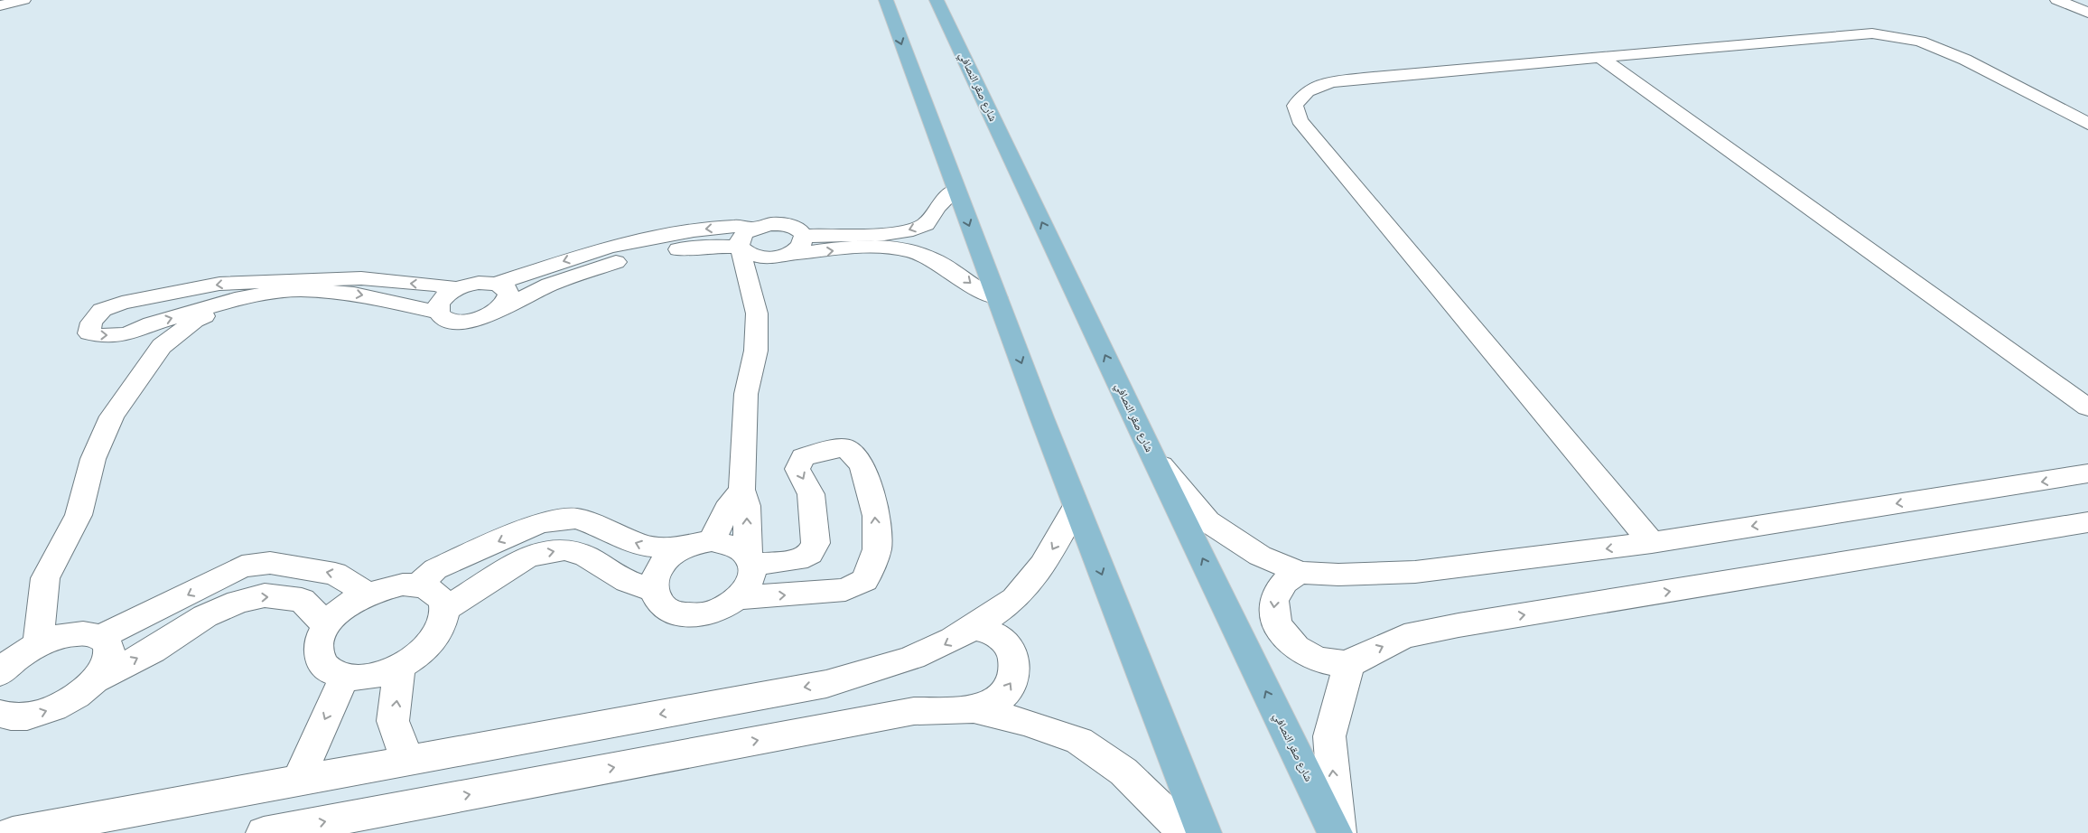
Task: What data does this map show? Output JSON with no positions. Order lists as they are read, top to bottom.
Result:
{
  "streets": {
    "main road": ["شارع صقر النصافي"]
  }
}
